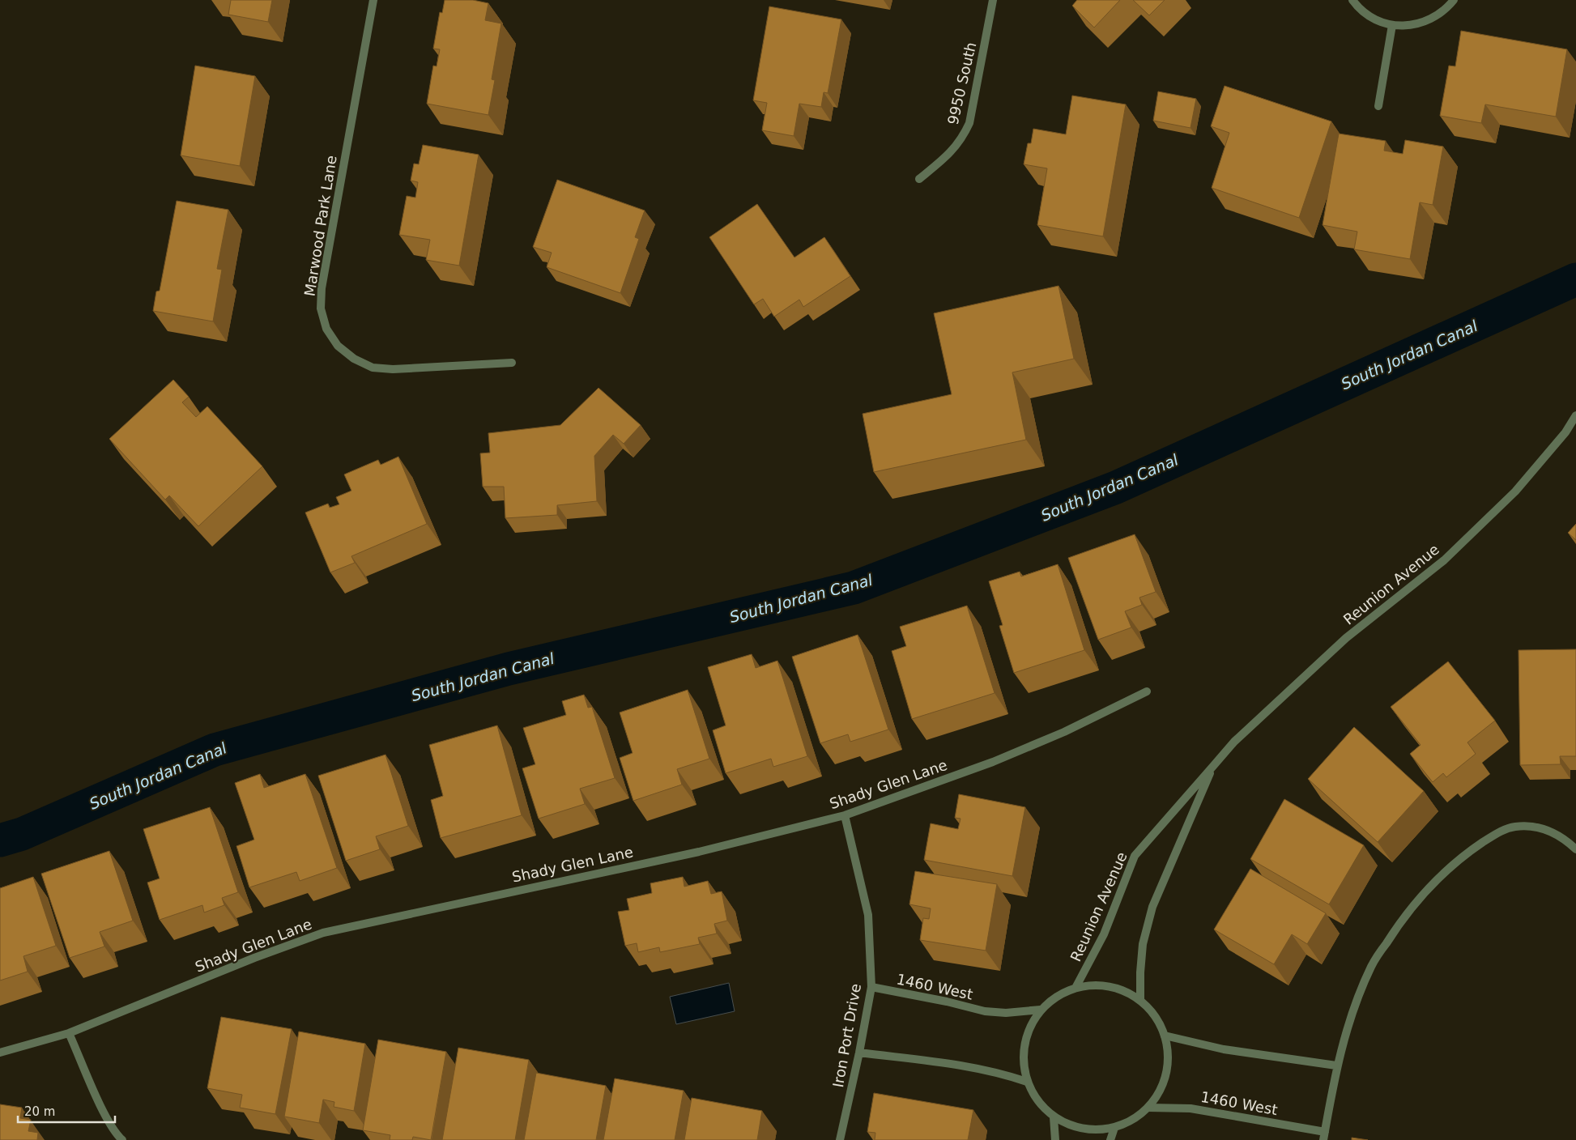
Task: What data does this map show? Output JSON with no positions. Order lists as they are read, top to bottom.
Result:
{
  "streets": {
    "street": [
      "9950 South",
      "Marwood Park Lane",
      "Reunion Avenue",
      "Shady Glen Lane",
      "1460 West",
      "Iron Port Drive"
    ]
  },
  "crossings": [
    ["Shady Glen Lane", "Iron Port Drive"],
    ["1460 West", "Iron Port Drive"]
  ],
  "water": ["South Jordan Canal"],
  "scale_bar": "20 m"
}
